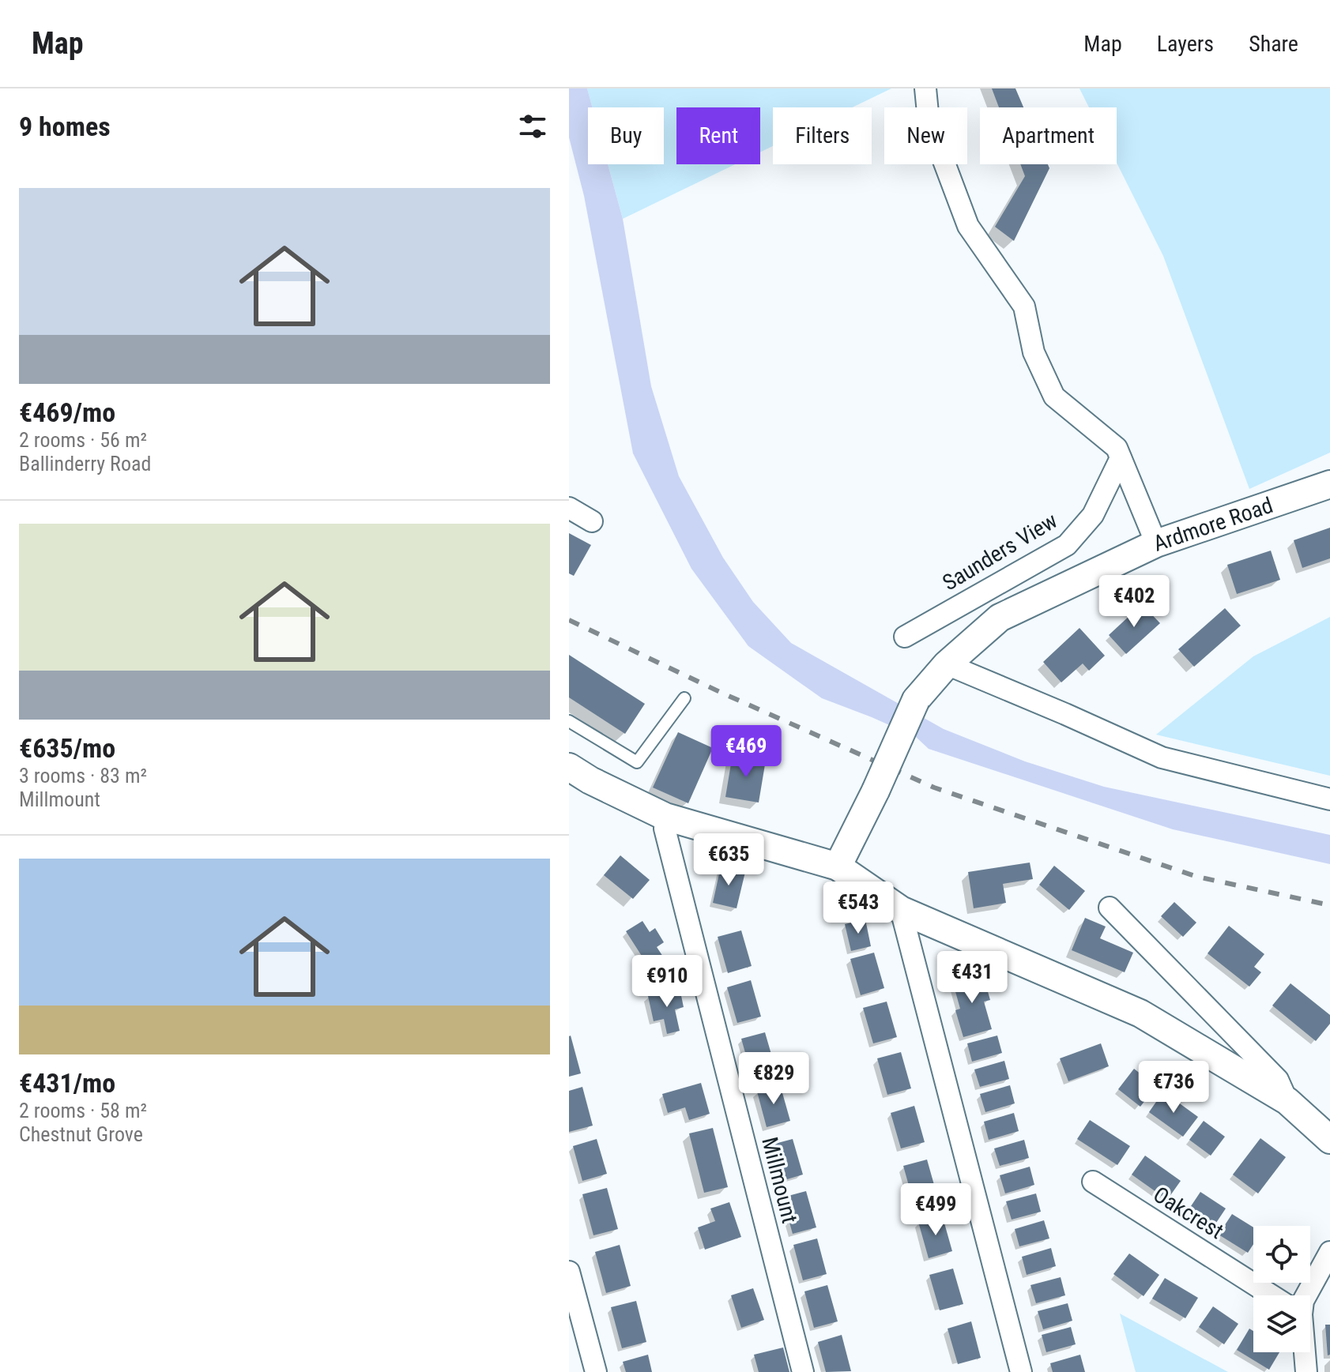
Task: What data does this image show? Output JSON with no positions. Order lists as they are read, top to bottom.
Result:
{
  "streets": {
    "street": [
      "Ardmore Road",
      "Saunders View",
      "Millmount",
      "Oakcrest"
    ]
  },
  "page": {
    "header": "Map",
    "nav": ["Map", "Layers", "Share"],
    "heading": "9 homes",
    "chip": [
      "Buy",
      "Rent",
      "Filters",
      "New",
      "Apartment"
    ],
    "list": [
      {
        "name": "€469/mo",
        "note": "2 rooms · 56 m² · Ballinderry Road"
      },
      {
        "name": "€635/mo",
        "note": "3 rooms · 83 m² · Millmount"
      },
      {
        "name": "€431/mo",
        "note": "2 rooms · 58 m² · Chestnut Grove"
      }
    ],
    "price": [
      "€402",
      "€469",
      "€635",
      "€543",
      "€431",
      "€910",
      "€829",
      "€736",
      "€499"
    ]
  }
}
